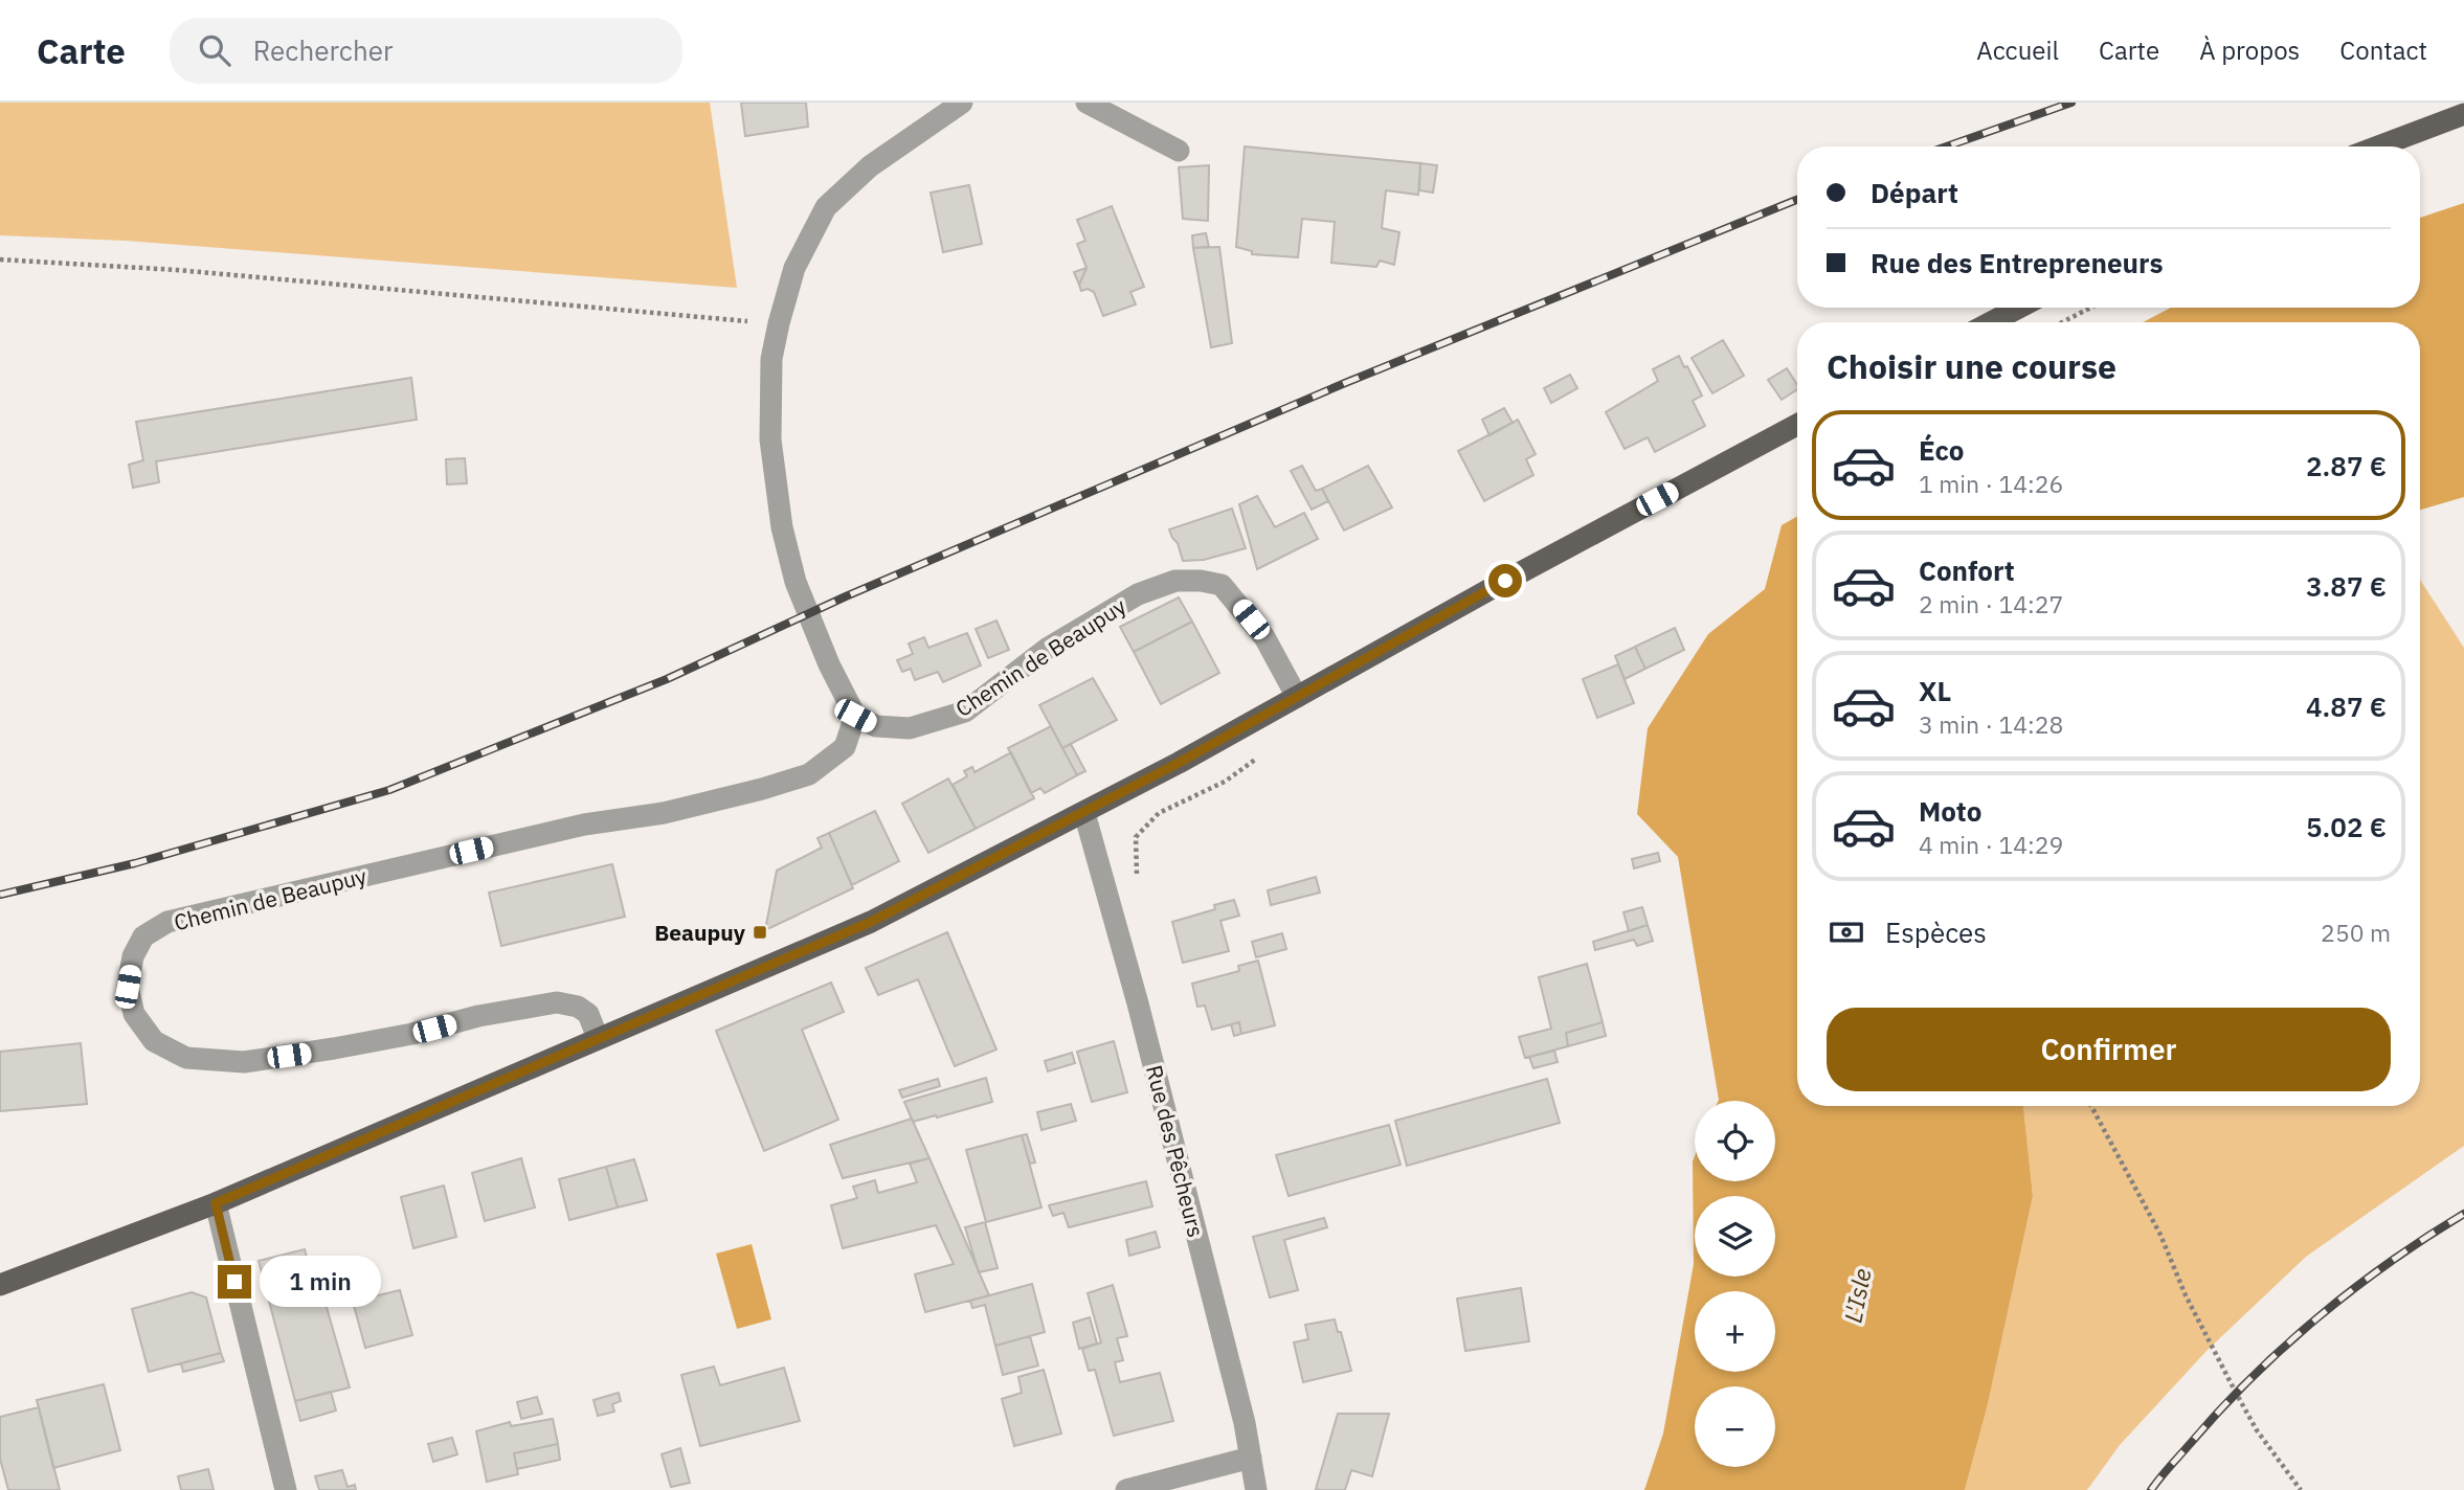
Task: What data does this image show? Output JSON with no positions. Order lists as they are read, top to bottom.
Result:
{
  "streets": {
    "street": ["Chemin de Beaupuy", "Rue des Pêcheurs"]
  },
  "water": ["L'Isle"],
  "places": {
    "transit": ["Beaupuy"]
  },
  "page": {
    "header": "Carte",
    "search": "Rechercher",
    "nav": [
      "Accueil",
      "Carte",
      "À propos",
      "Contact"
    ],
    "banner": ["Départ", "Rue des Entrepreneurs"],
    "heading": "Choisir une course",
    "list": [
      {
        "name": "Éco",
        "note": "1 min · 14:26",
        "value": "2.87 €"
      },
      {
        "name": "Confort",
        "note": "2 min · 14:27",
        "value": "3.87 €"
      },
      {
        "name": "XL",
        "note": "3 min · 14:28",
        "value": "4.87 €"
      },
      {
        "name": "Moto",
        "note": "4 min · 14:29",
        "value": "5.02 €"
      }
    ],
    "pay": ["Espèces", "250 m"],
    "buttons": "Confirmer",
    "map_buttons": ["+", "−"],
    "bubble": "1 min"
  }
}
